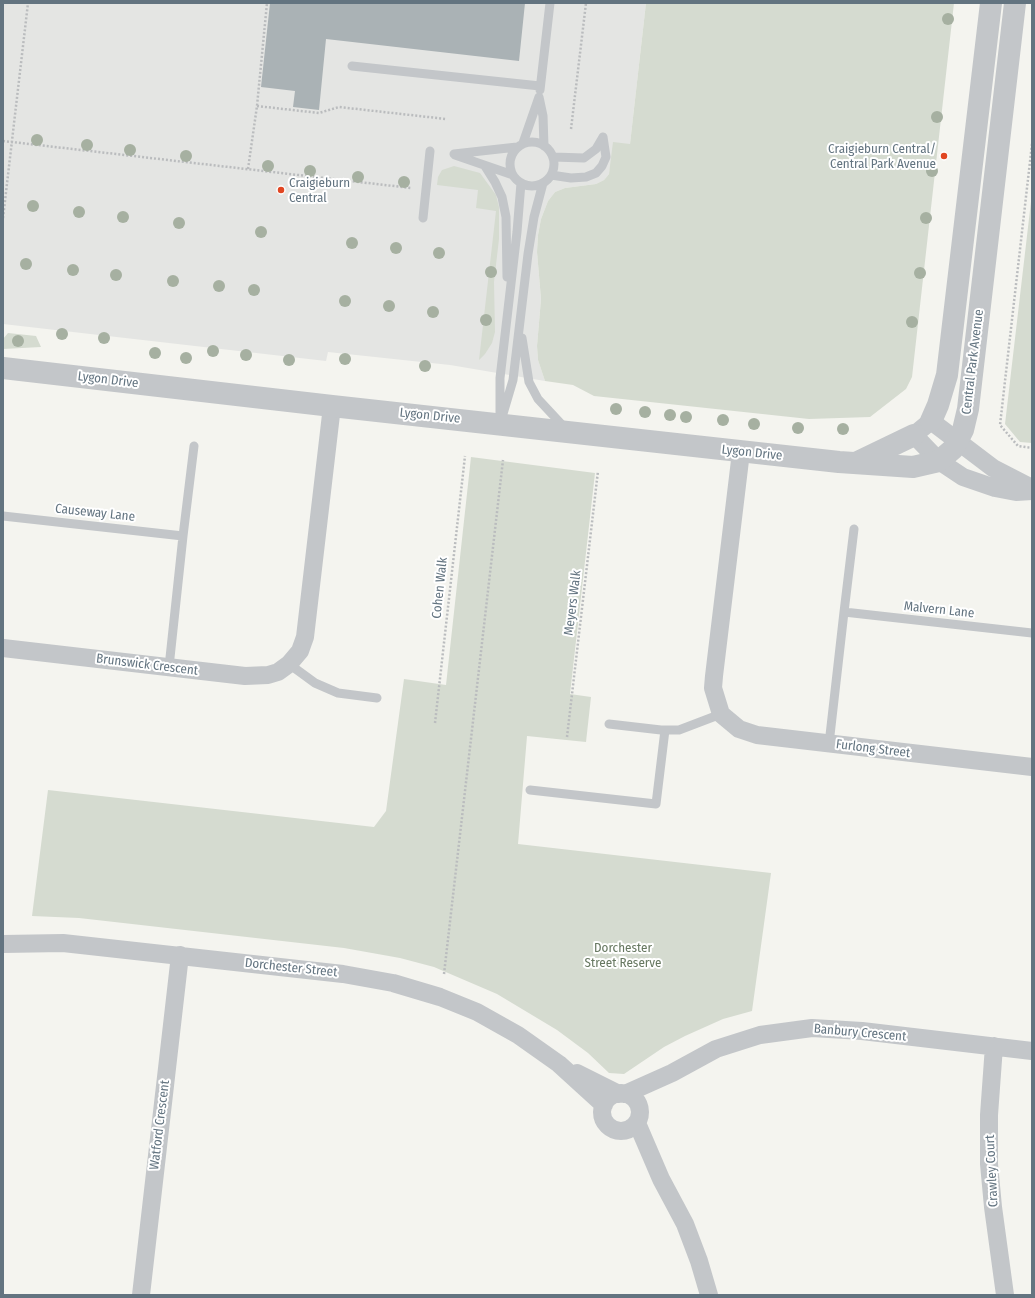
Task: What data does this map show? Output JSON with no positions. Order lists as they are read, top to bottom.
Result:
{
  "streets": {
    "street": [
      "Central Park Avenue",
      "Lygon Drive",
      "Brunswick Crescent",
      "Furlong Street",
      "Dorchester Street",
      "Banbury Crescent",
      "Watford Crescent",
      "Crawley Court"
    ],
    "lane": ["Causeway Lane", "Malvern Lane"],
    "path": ["Cohen Walk", "Meyers Walk"]
  },
  "crossings": [
    ["Central Park Avenue", "Lygon Drive"],
    ["Lygon Drive", "Brunswick Crescent"],
    ["Dorchester Street", "Banbury Crescent"],
    ["Dorchester Street", "Watford Crescent"],
    ["Banbury Crescent", "Crawley Court"]
  ],
  "parks": ["Dorchester Street Reserve"],
  "places": ["Craigieburn Central/ Central Park Avenue", "Craigieburn Central"]
}
